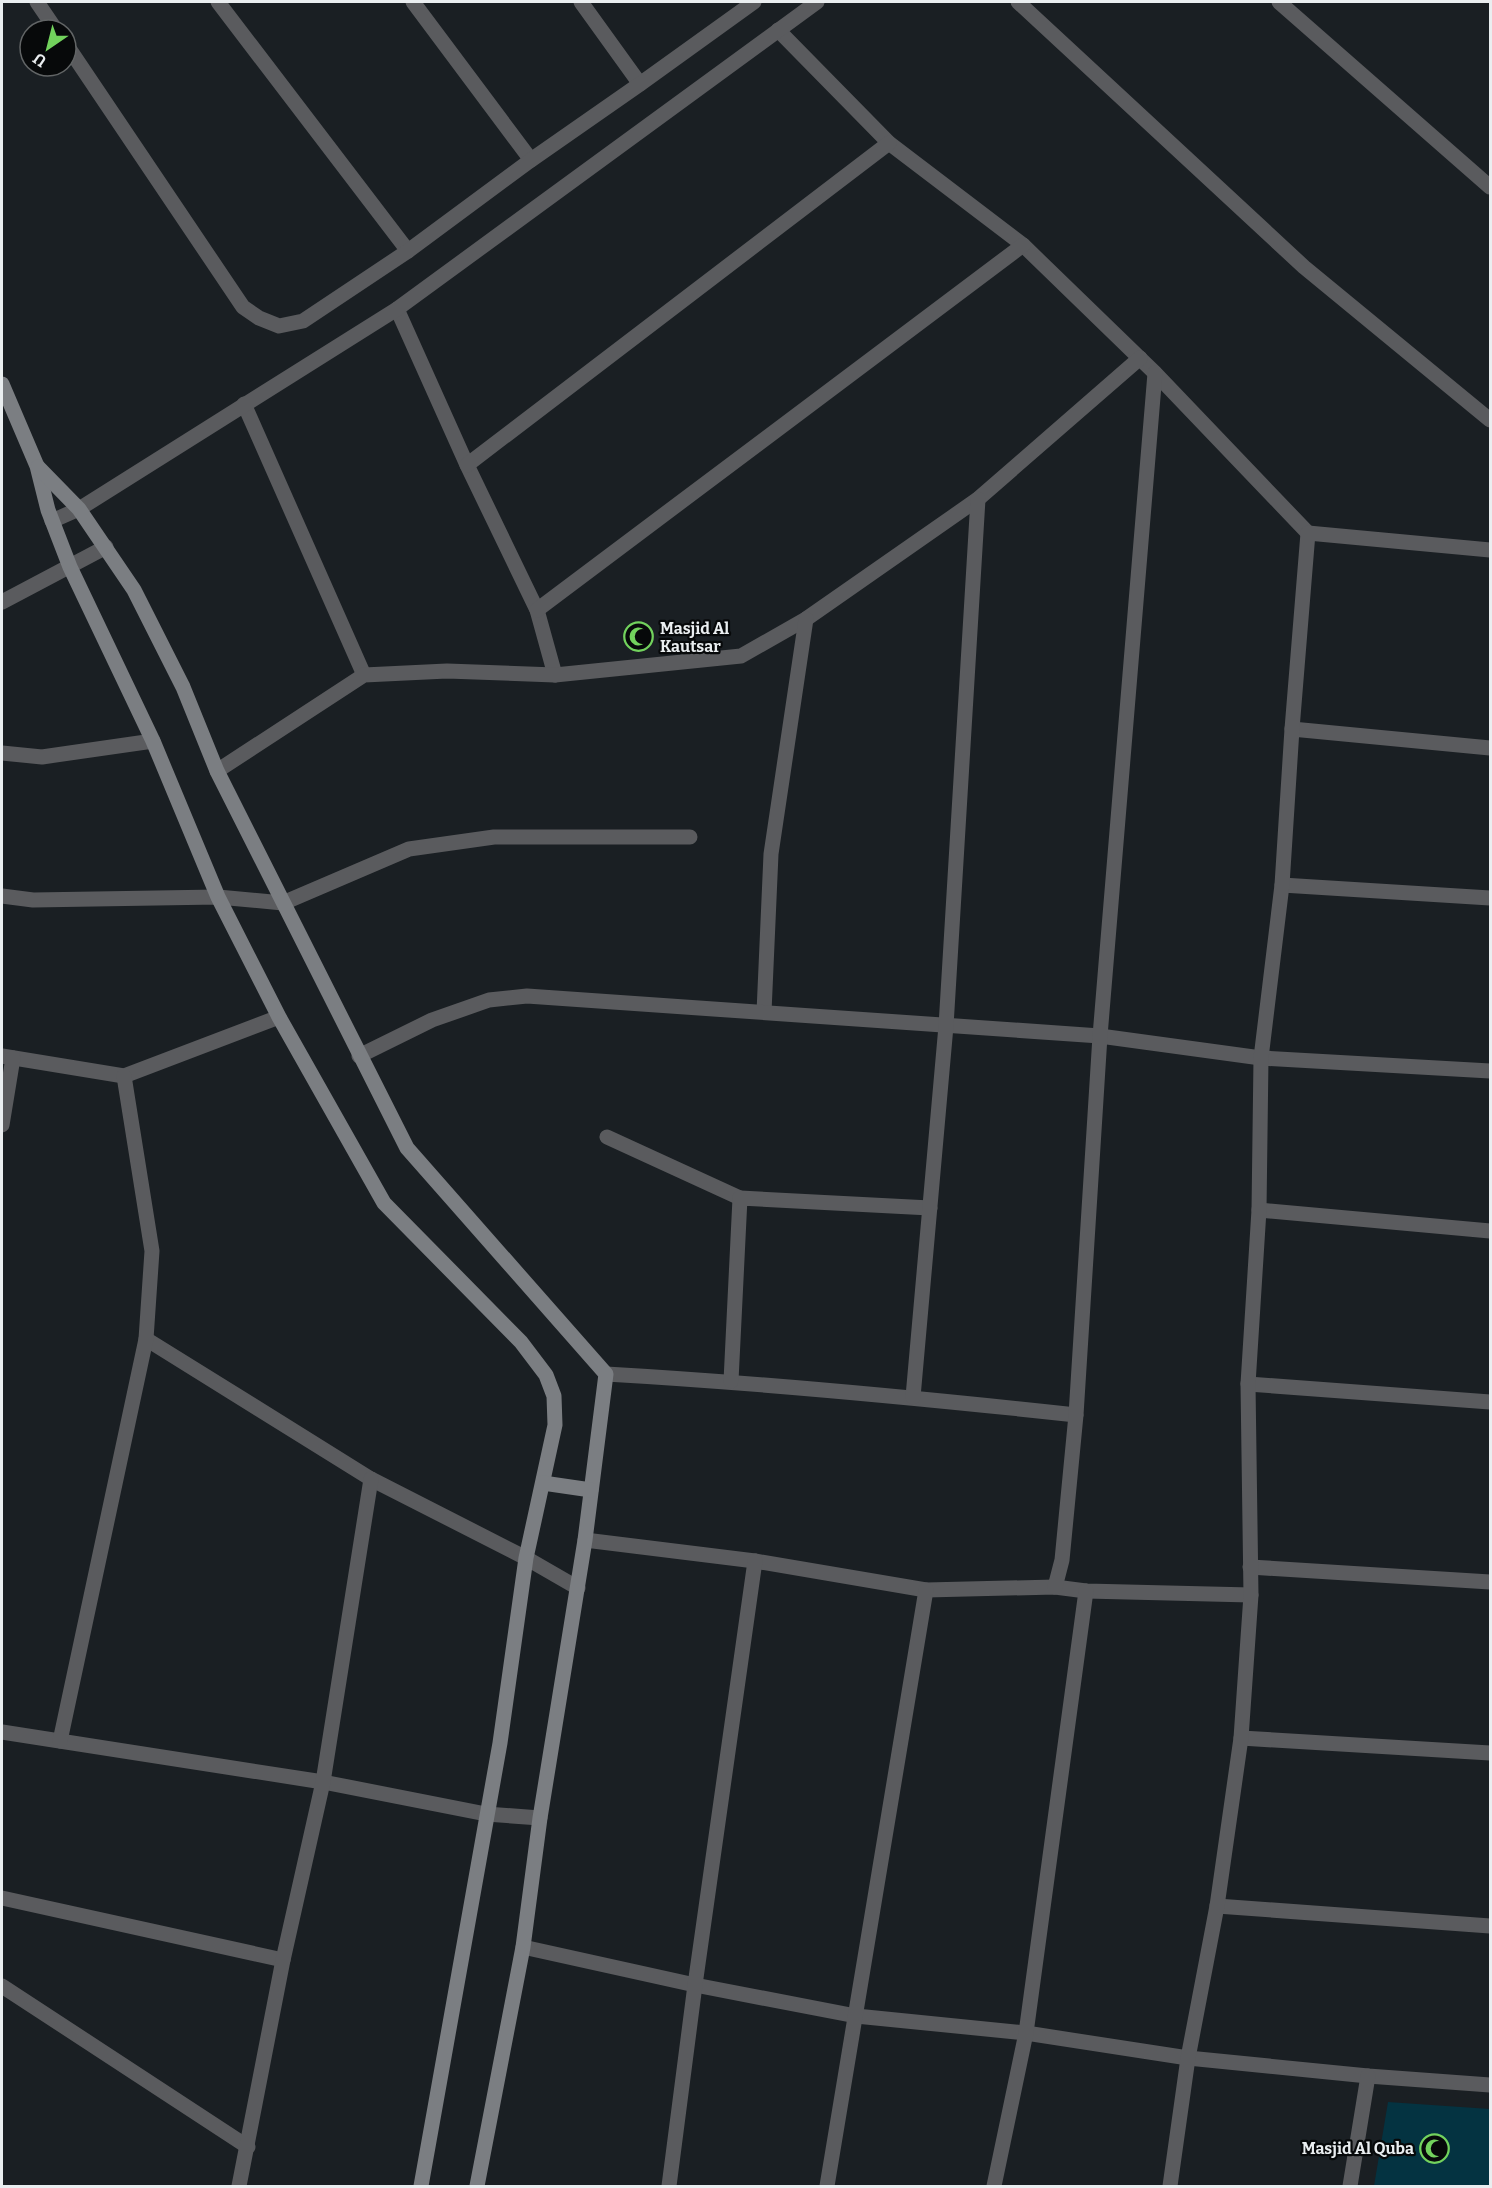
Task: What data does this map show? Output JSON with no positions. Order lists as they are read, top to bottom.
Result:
{
  "places": {
    "mosque": ["Masjid Al Kautsar", "Masjid Al Quba"]
  },
  "north": "bottom left"
}
